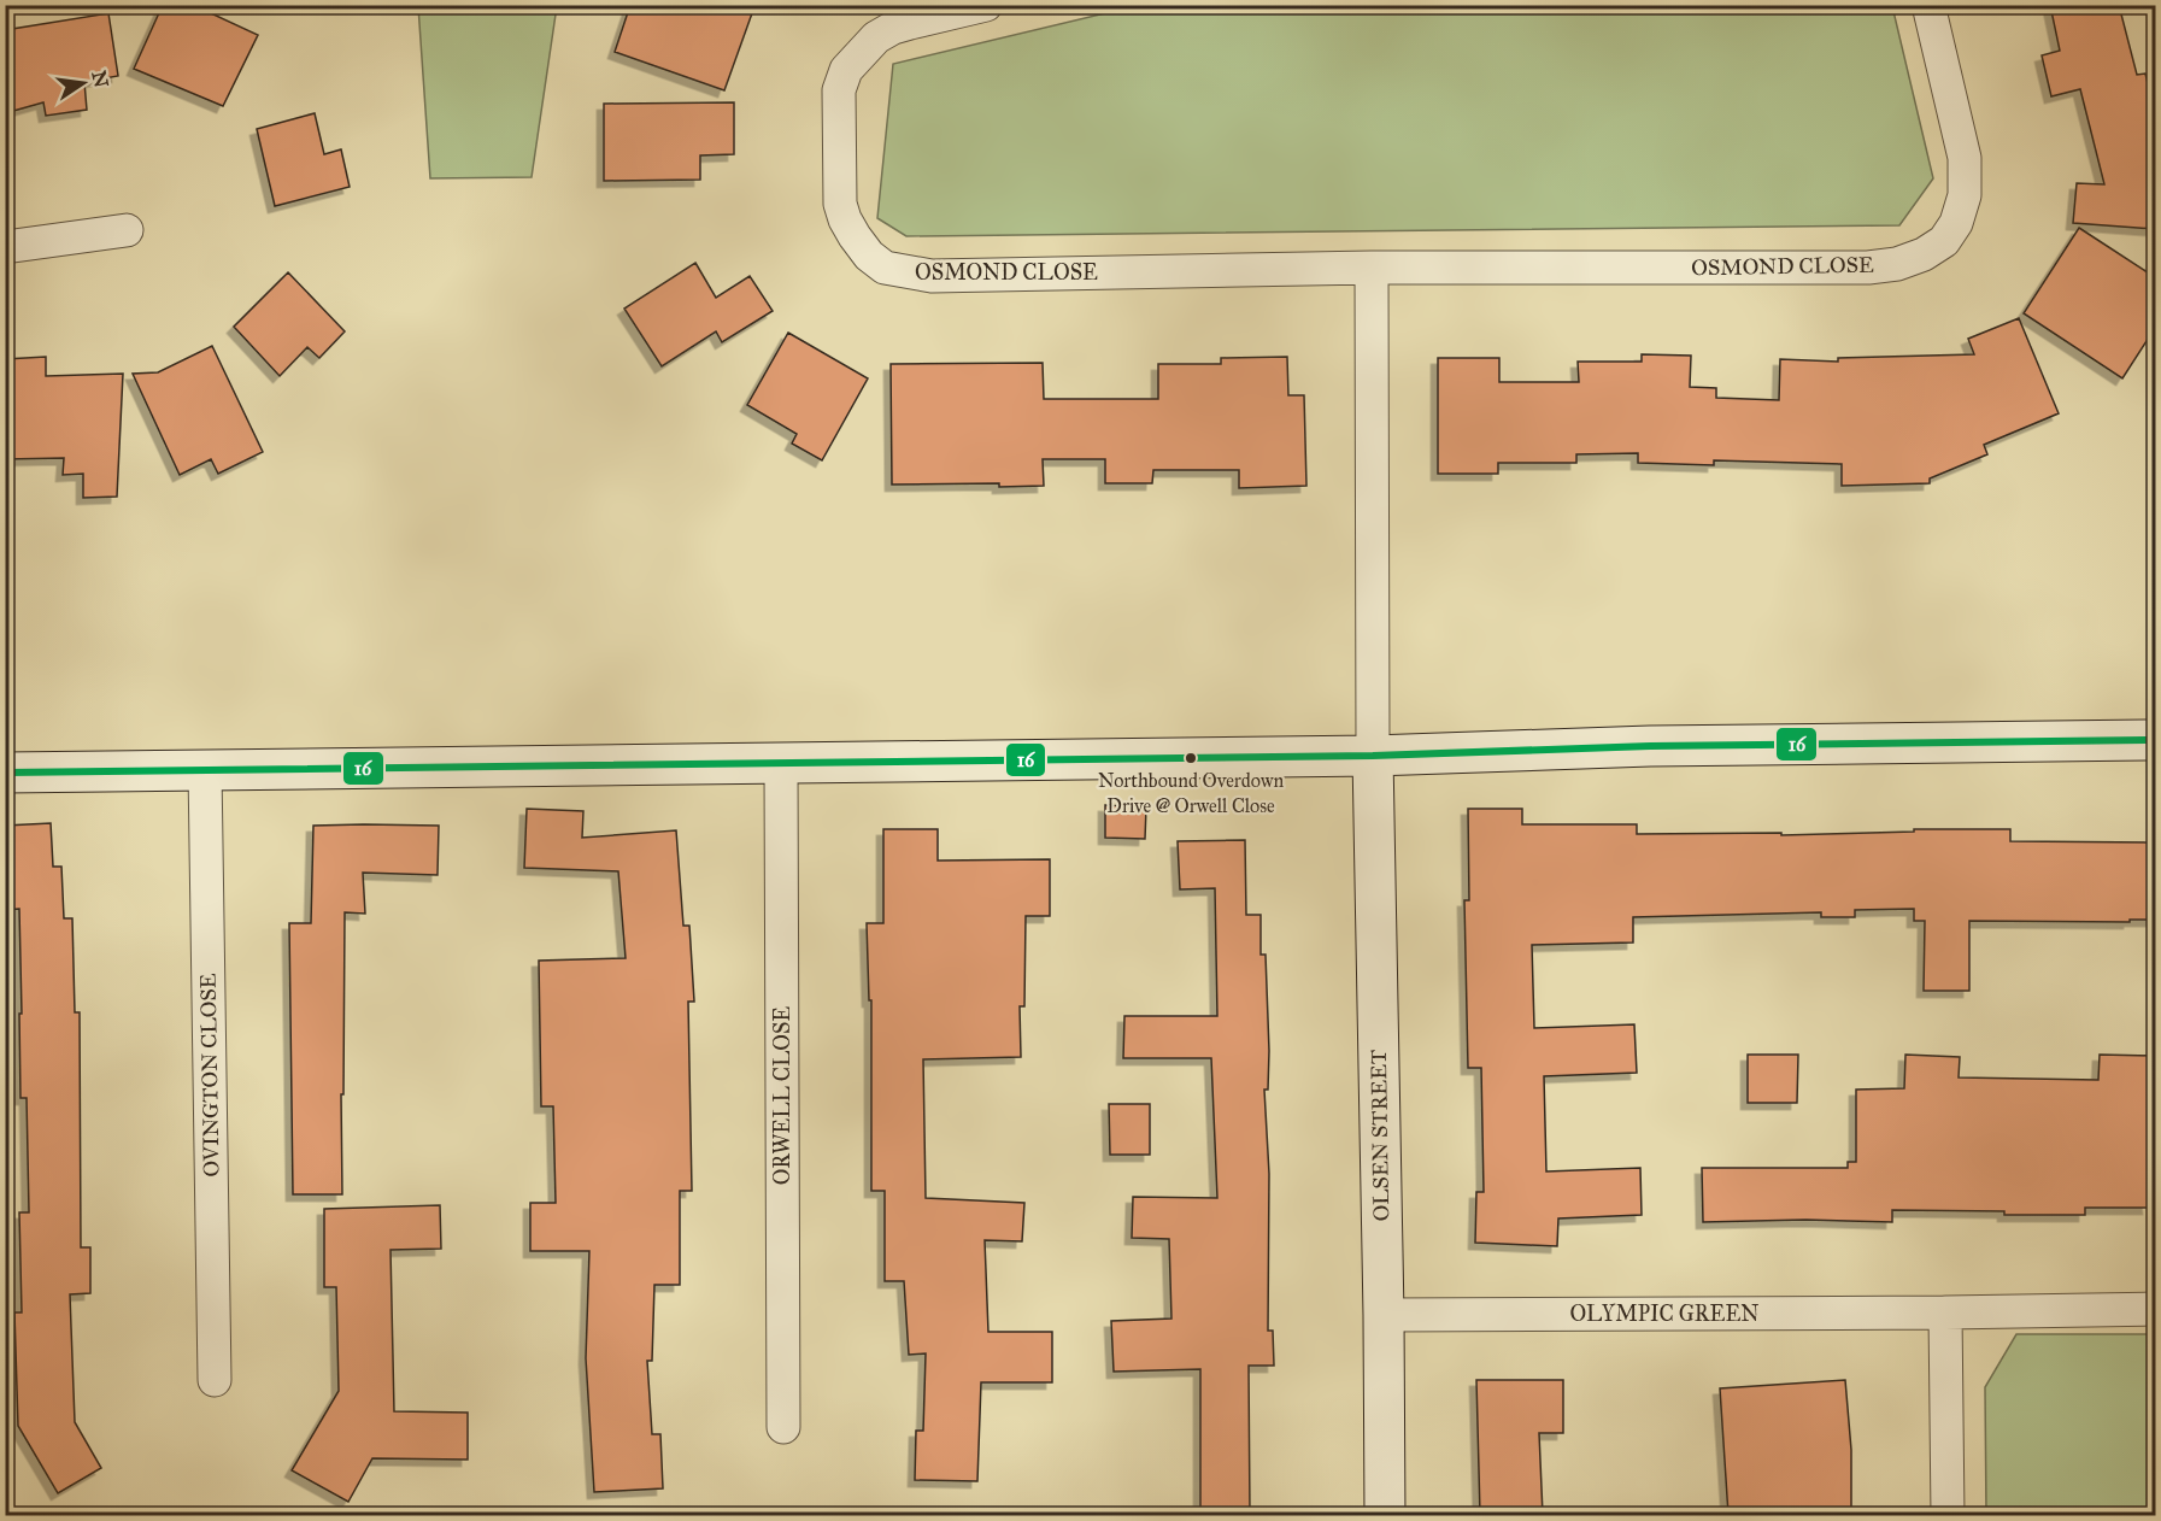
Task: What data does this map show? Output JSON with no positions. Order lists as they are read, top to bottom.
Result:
{
  "streets": {
    "street": [
      "OSMOND CLOSE",
      "OVINGTON CLOSE",
      "ORWELL CLOSE",
      "OLSEN STREET",
      "OLYMPIC GREEN"
    ]
  },
  "crossings": [
    ["OLSEN STREET", "OLYMPIC GREEN"]
  ],
  "places": ["Northbound Overdown Drive @ Orwell Close"],
  "lines": ["transit line 16"],
  "north": "right"
}
